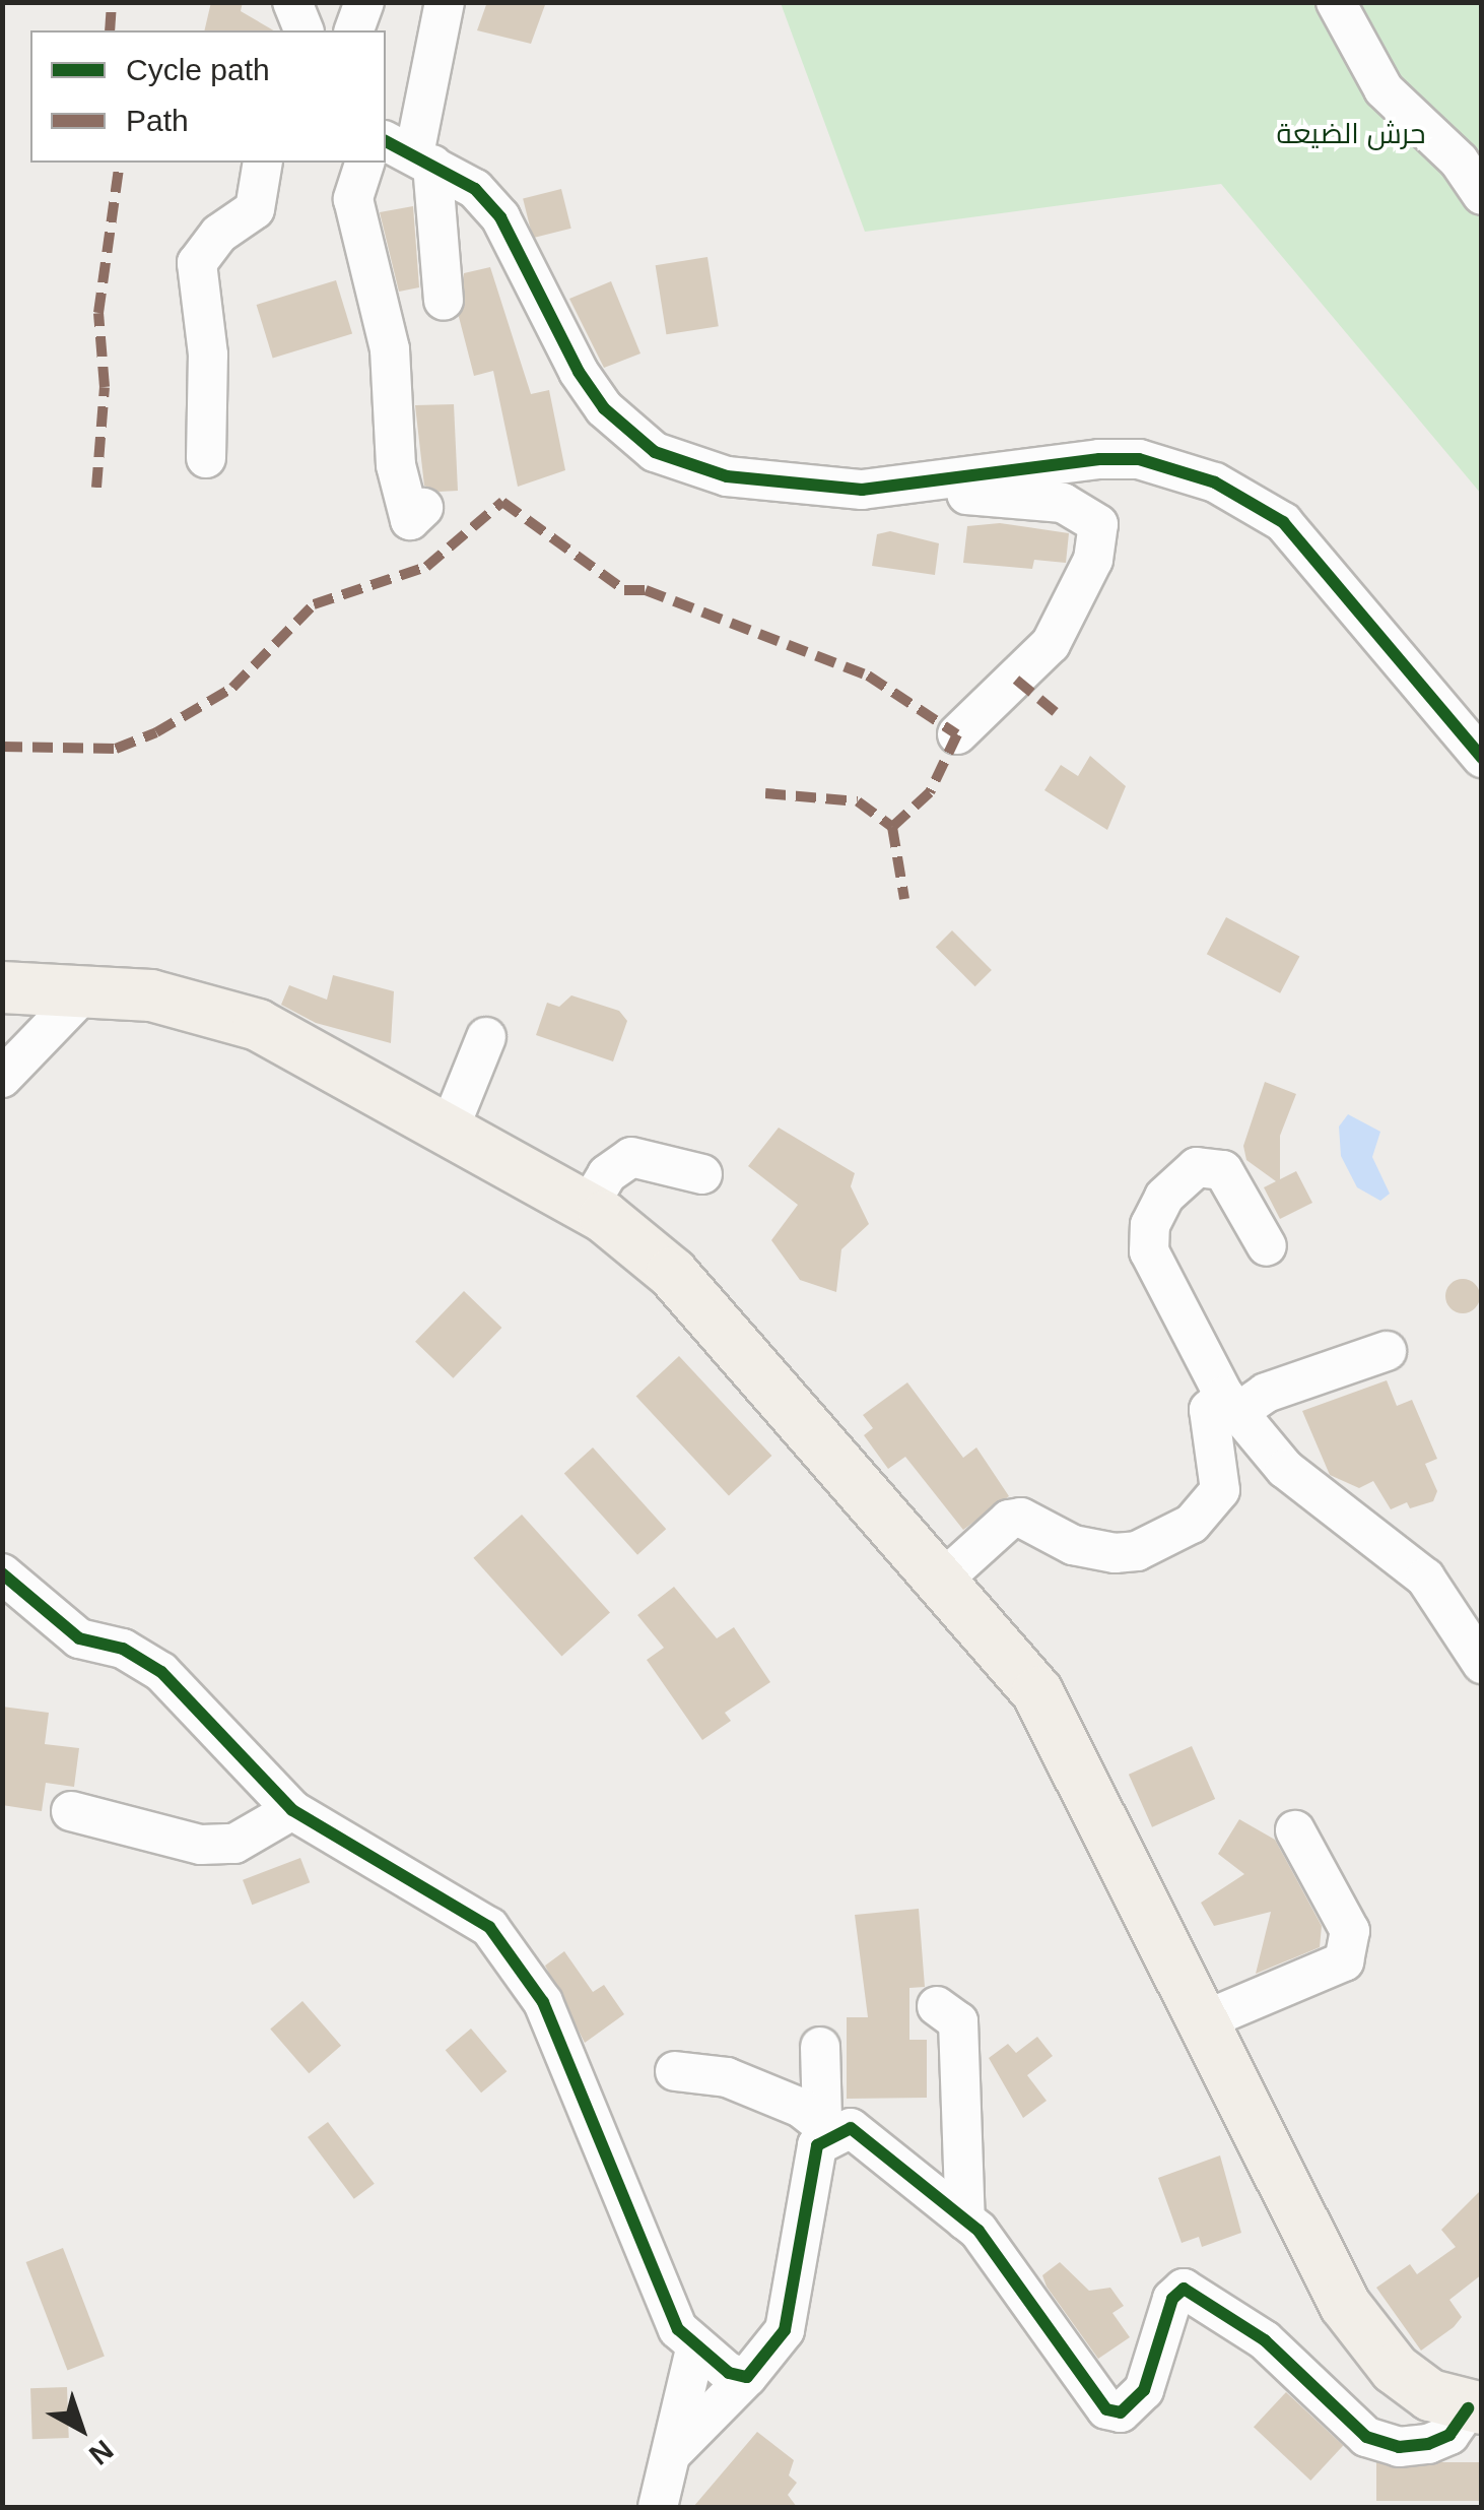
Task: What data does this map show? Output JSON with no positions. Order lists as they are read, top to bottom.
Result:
{
  "parks": ["حرش الضيعة"],
  "legend": ["Cycle path", "Path"],
  "north": "bottom right"
}
